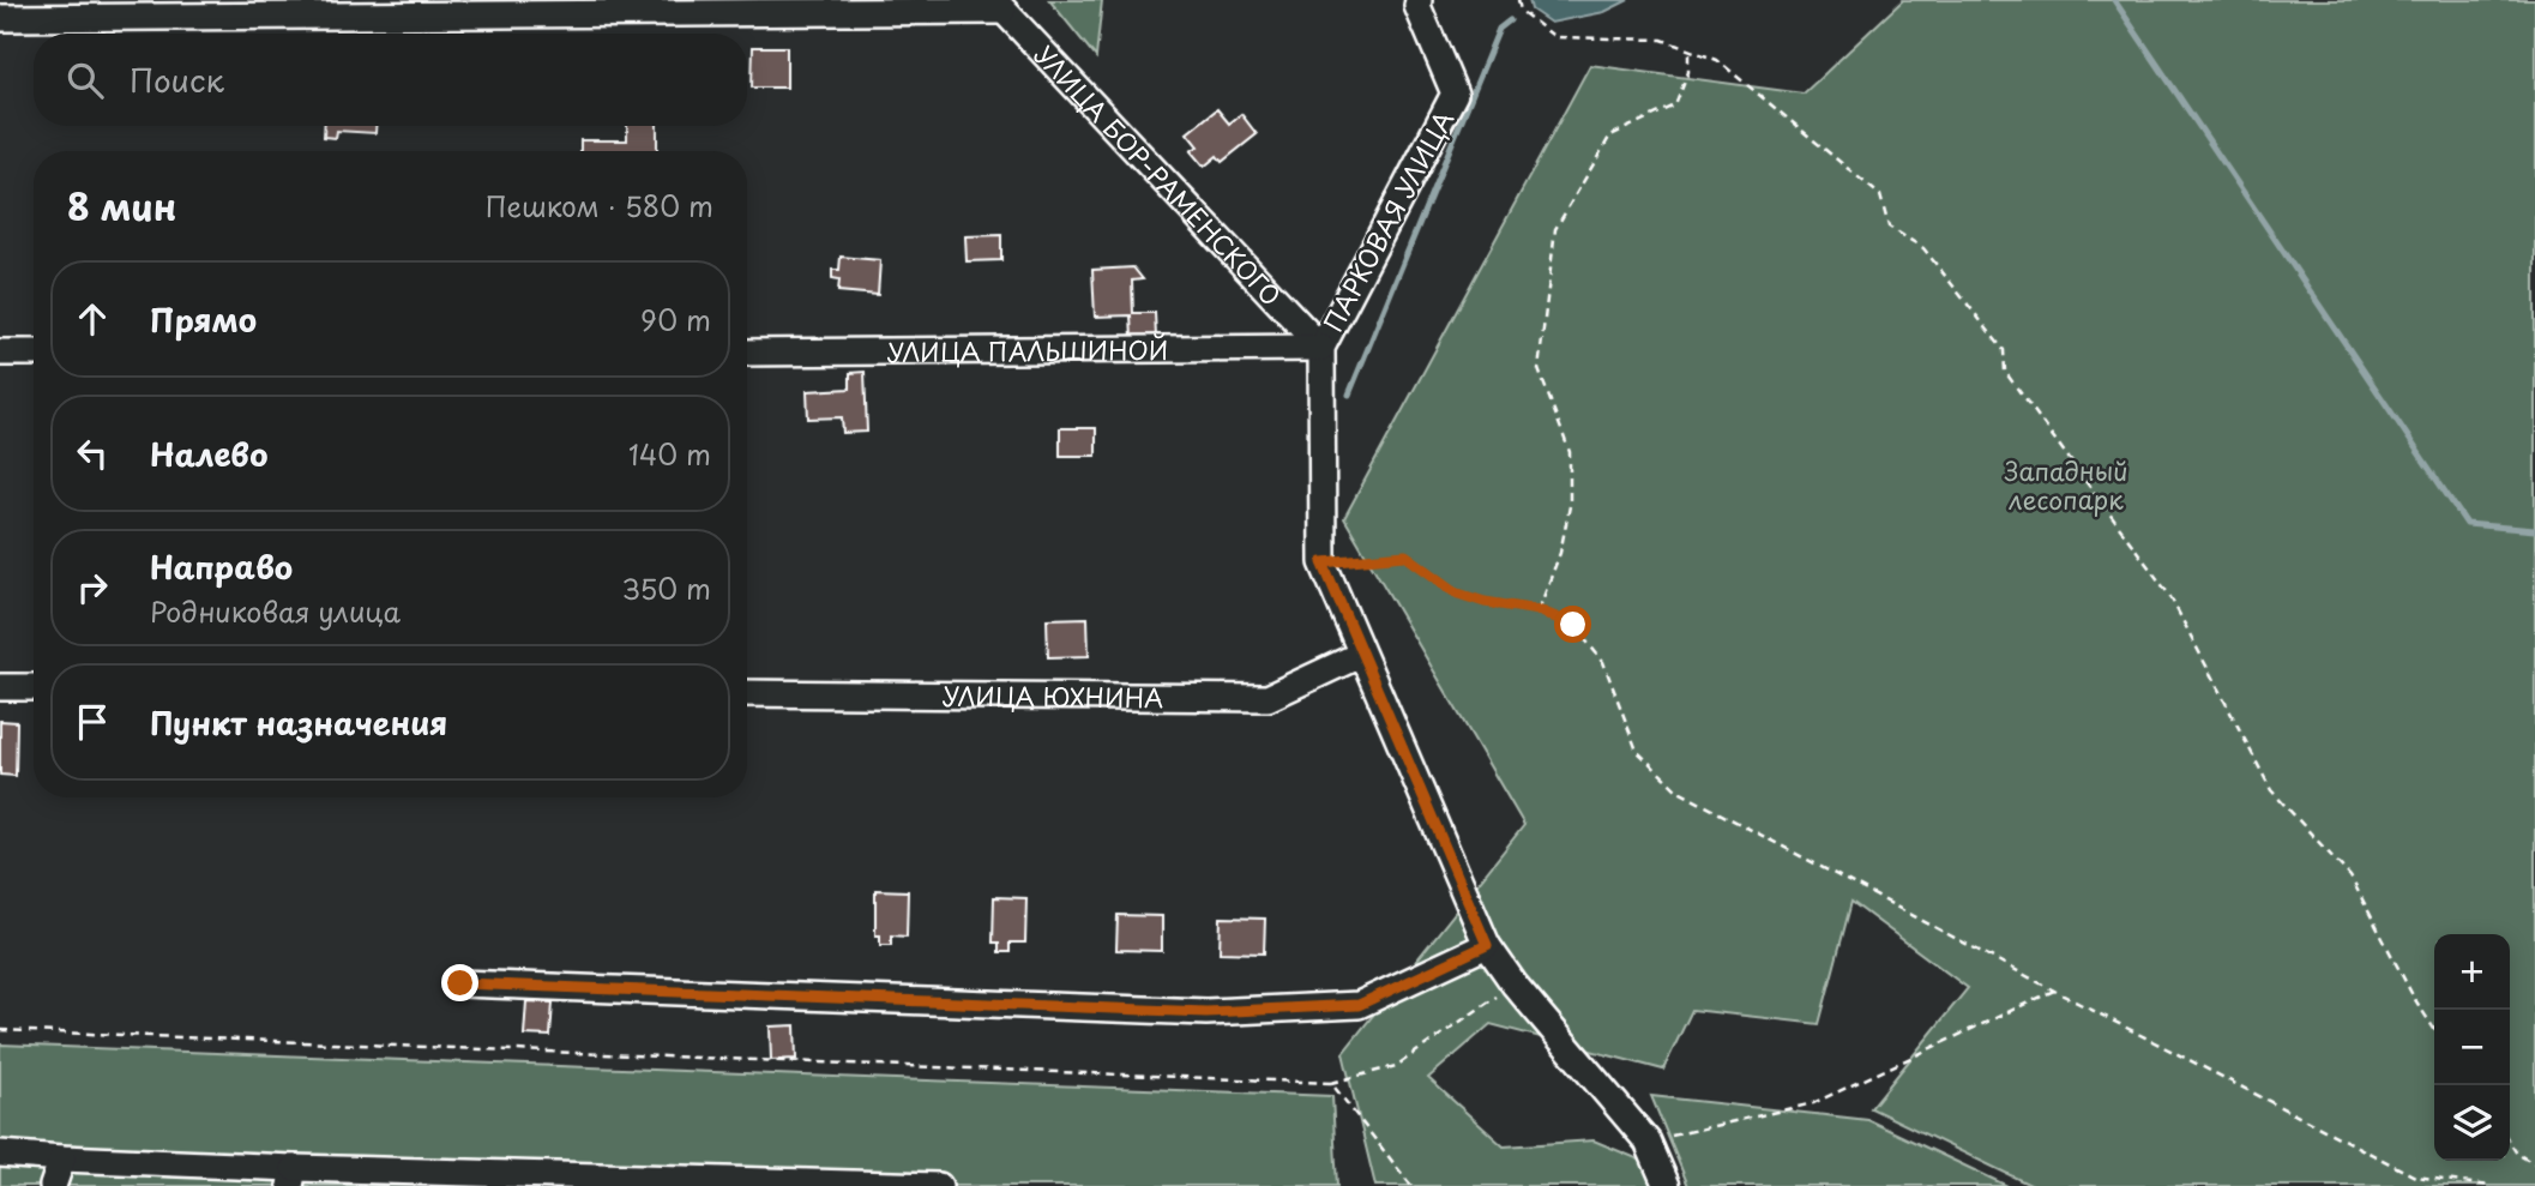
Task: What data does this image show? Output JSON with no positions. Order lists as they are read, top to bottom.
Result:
{
  "streets": {
    "street": [
      "УЛИЦА БОР-РАМЕНСКОГО",
      "ПАРКОВАЯ УЛИЦА",
      "УЛИЦА ПАЛЬШИНОЙ",
      "УЛИЦА ЮХНИНА"
    ]
  },
  "crossings": [
    ["УЛИЦА БОР-РАМЕНСКОГО", "ПАРКОВАЯ УЛИЦА"],
    ["УЛИЦА БОР-РАМЕНСКОГО", "УЛИЦА ПАЛЬШИНОЙ"],
    ["ПАРКОВАЯ УЛИЦА", "УЛИЦА ПАЛЬШИНОЙ"]
  ],
  "parks": ["Западный лесопарк"],
  "page": {
    "search": "Поиск",
    "heading": ["8 мин", "Пешком · 580 m"],
    "list": [
      ["Прямо", "90 m"],
      ["Налево", "140 m"],
      ["Направо", "Родниковая улица", "350 m"],
      "Пункт назначения"
    ],
    "map_buttons": ["+", "−"]
  }
}
